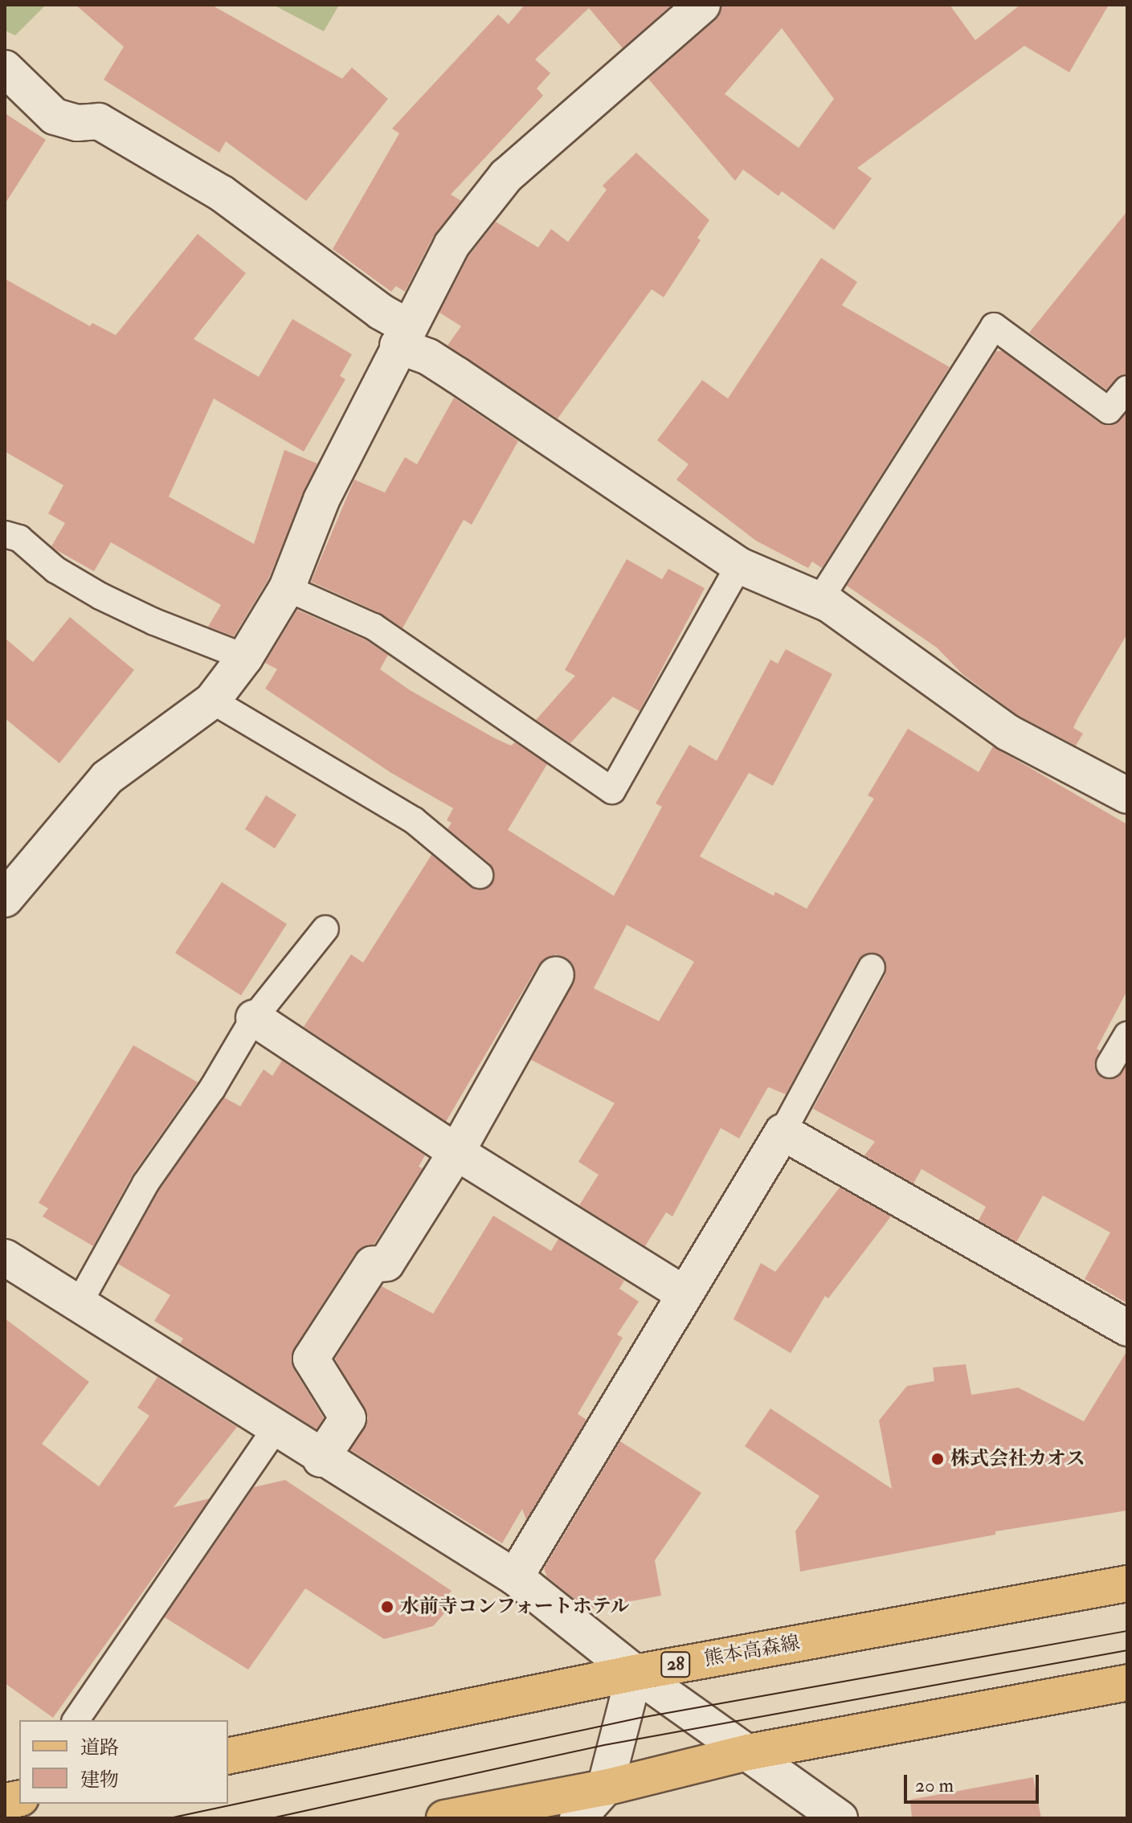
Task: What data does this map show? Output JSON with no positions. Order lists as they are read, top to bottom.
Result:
{
  "streets": {
    "main road": ["熊本高森線", "28"]
  },
  "places": ["株式会社カオス", "水前寺コンフォートホテル"],
  "legend": ["道路", "建物"],
  "scale_bar": "20 m"
}
